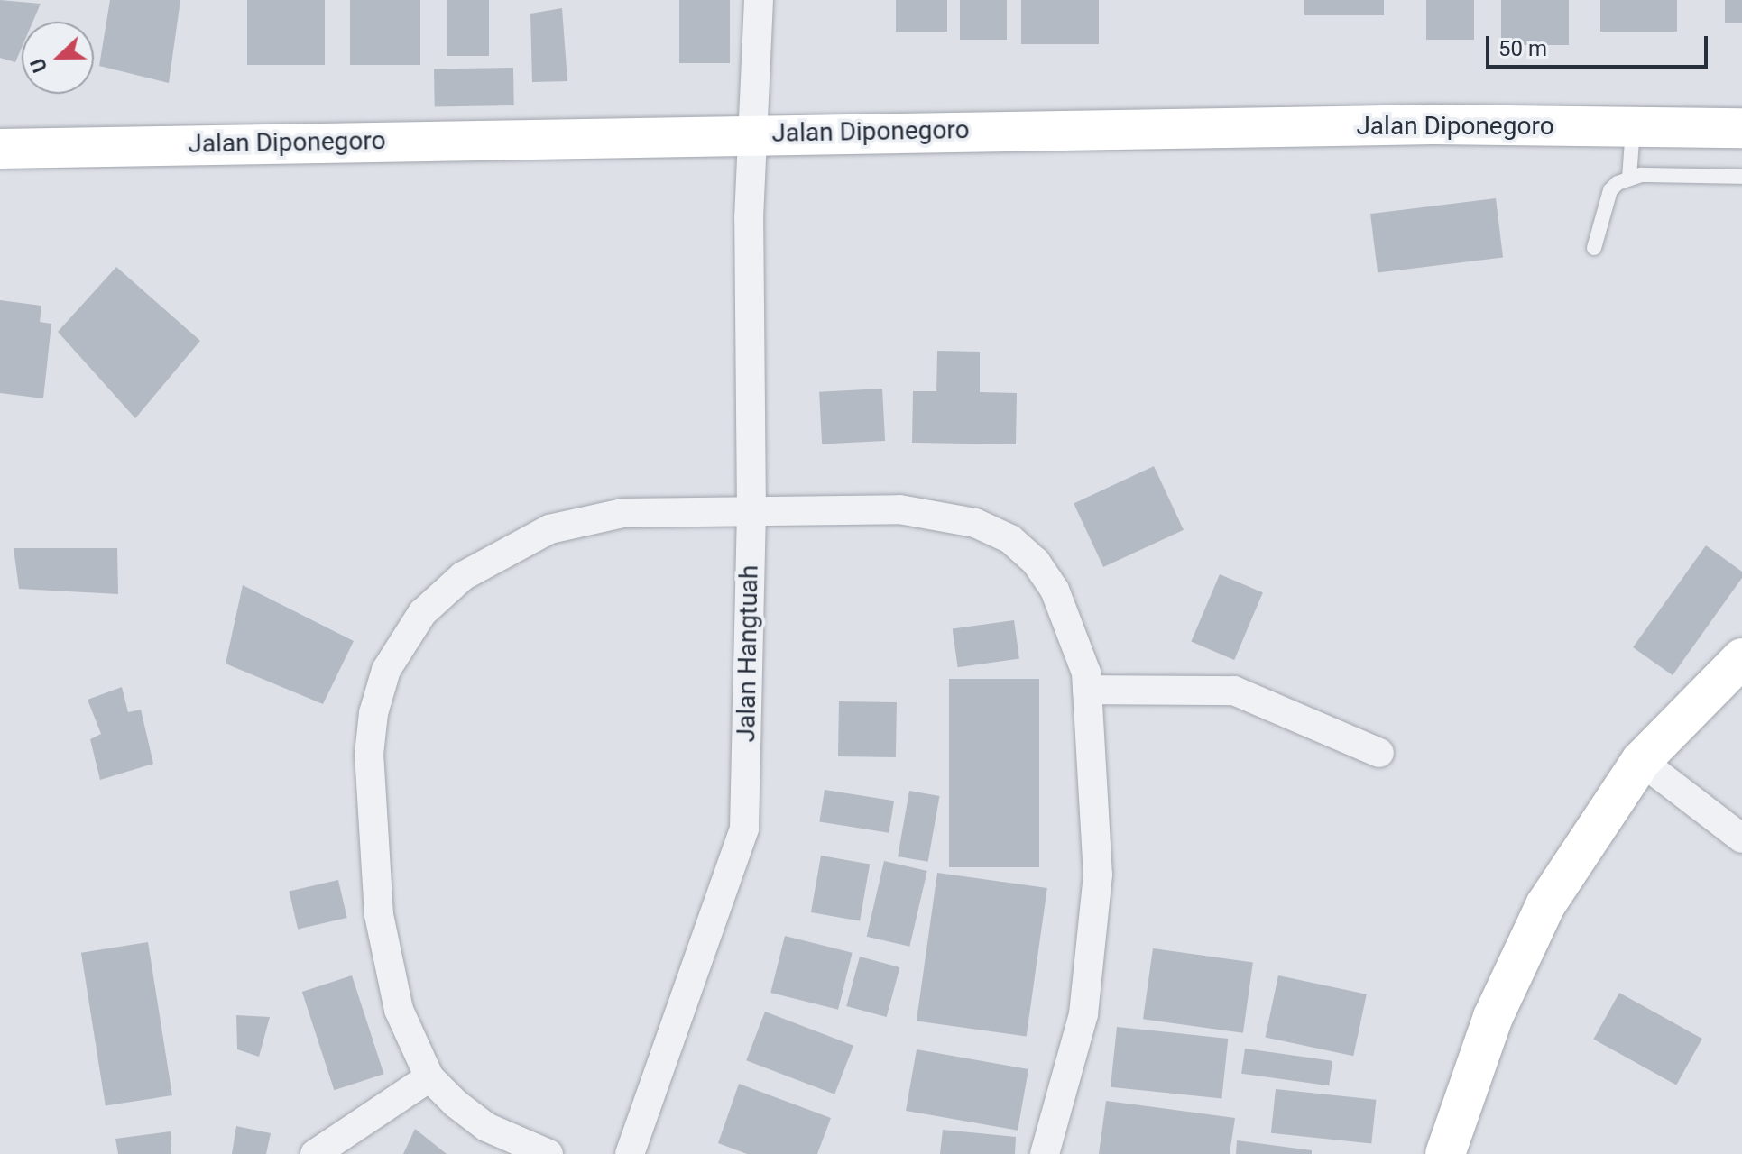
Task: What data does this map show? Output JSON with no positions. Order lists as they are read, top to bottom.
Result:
{
  "streets": {
    "street": ["Jalan Diponegoro", "Jalan Hangtuah"]
  },
  "crossings": [
    ["Jalan Diponegoro", "Jalan Hangtuah"]
  ],
  "scale_bar": "50 m",
  "north": "left"
}
